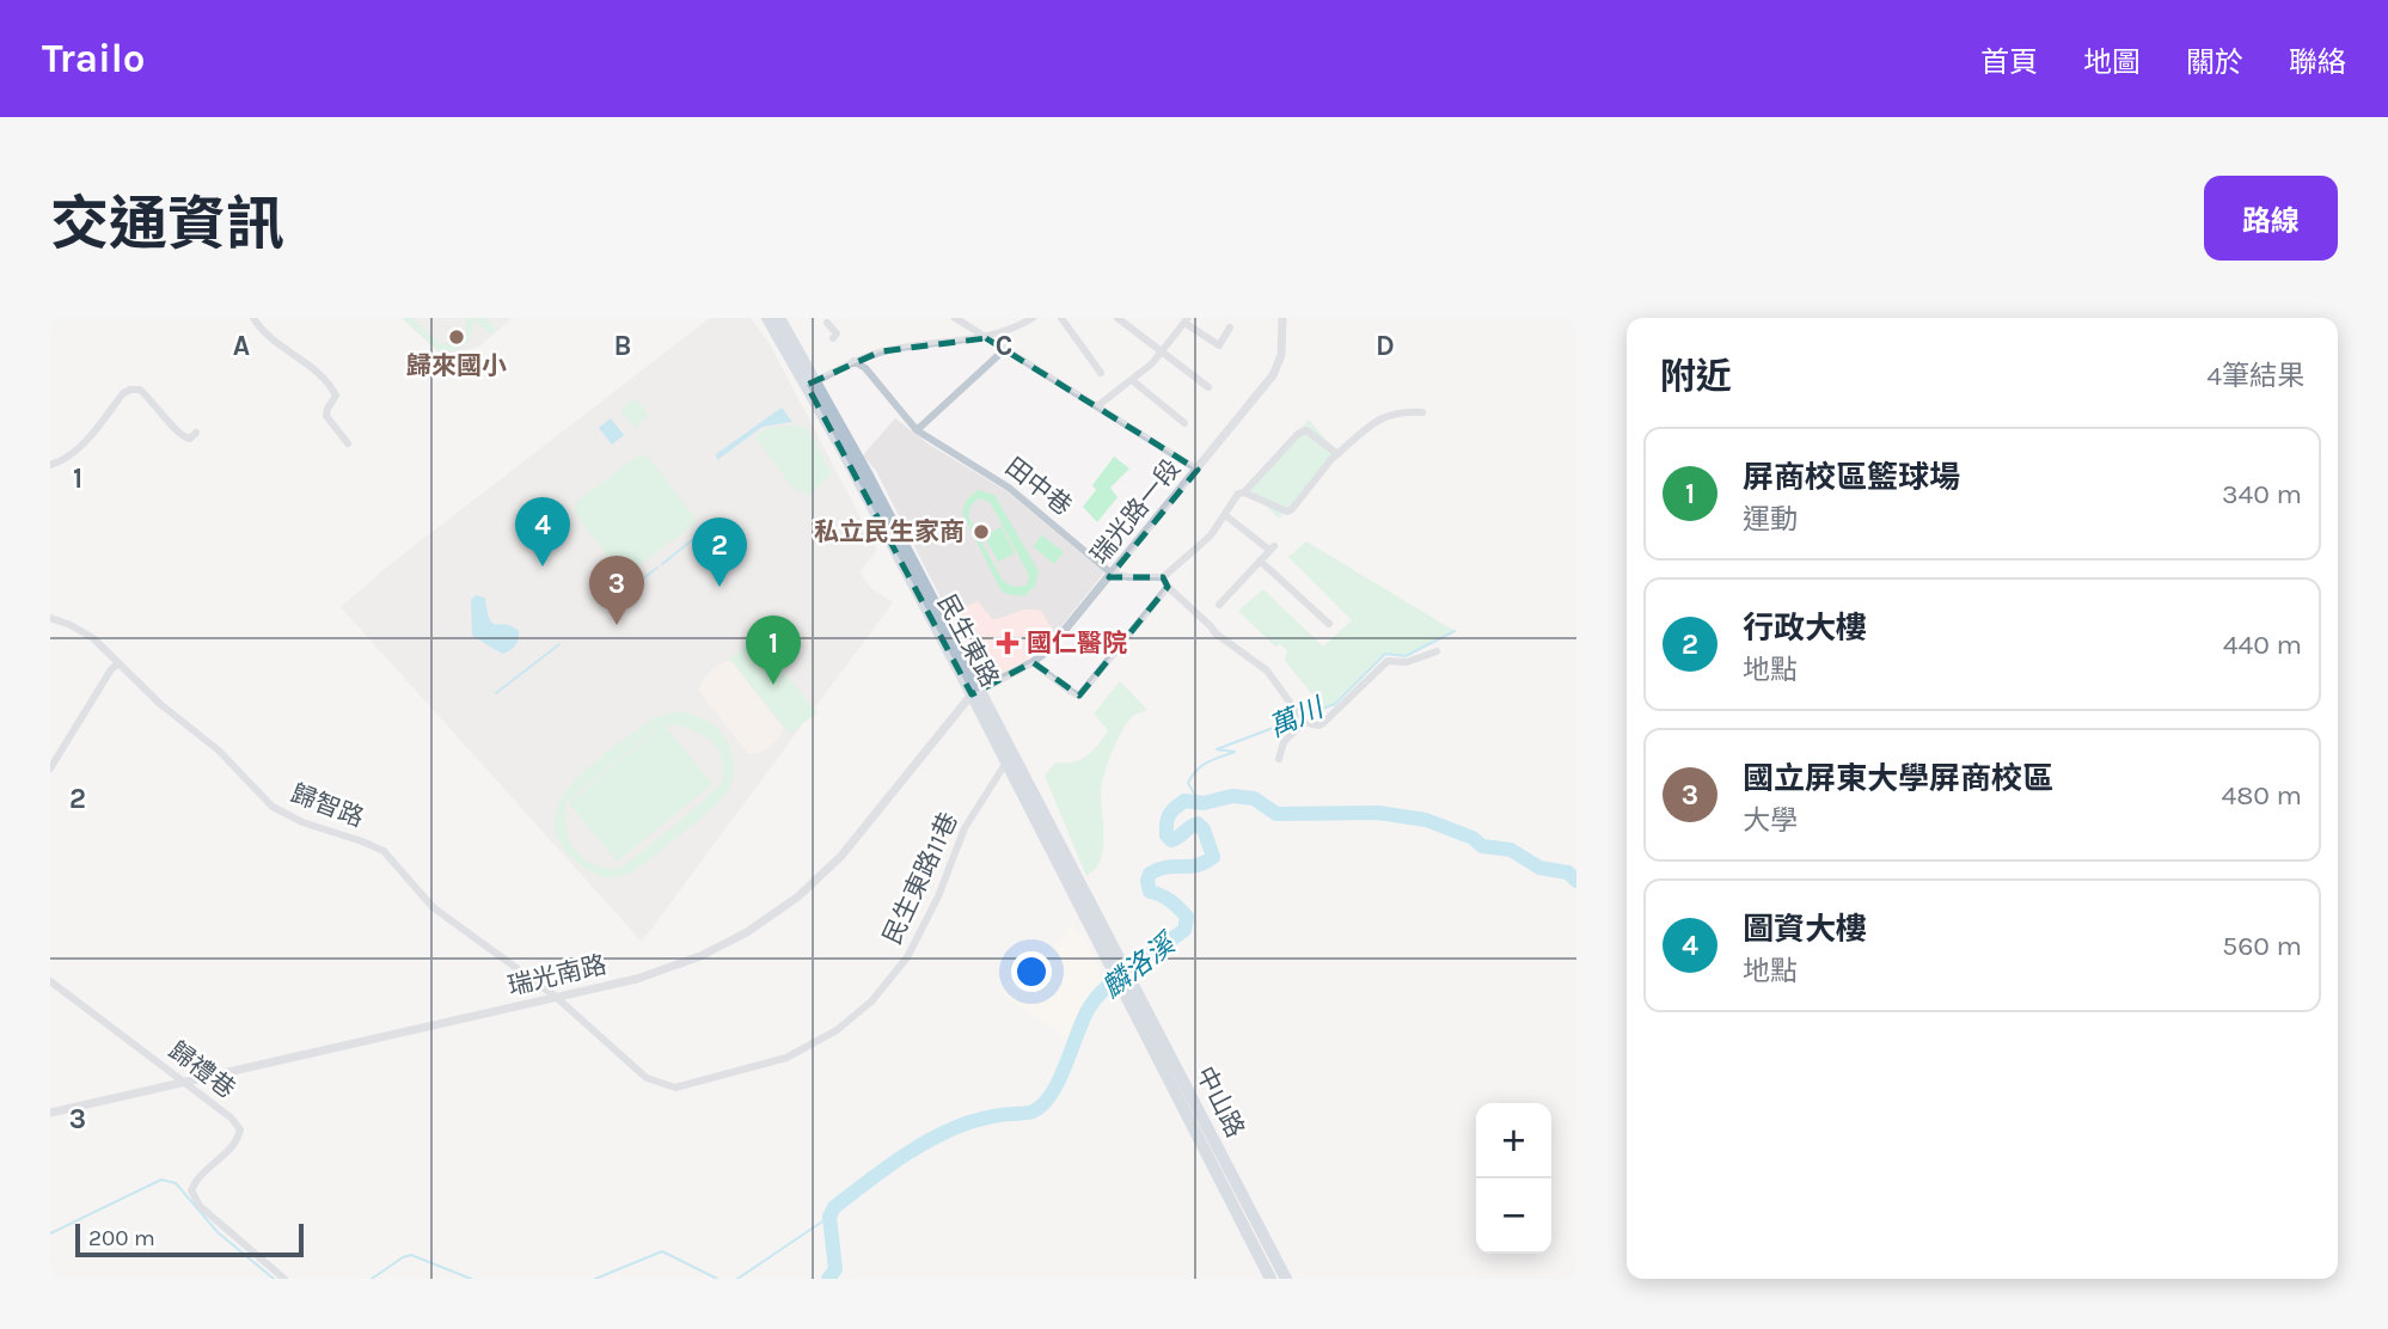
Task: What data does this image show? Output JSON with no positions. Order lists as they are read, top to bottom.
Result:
{
  "streets": {
    "main road": ["民生東路", "中山路"],
    "street": [
      "田中巷",
      "瑞光路一段",
      "歸智路",
      "民生東路11巷",
      "瑞光南路",
      "歸禮巷"
    ]
  },
  "crossings": [
    ["田中巷", "瑞光路一段"],
    ["瑞光路一段", "民生東路"],
    ["瑞光路一段", "瑞光南路"],
    ["民生東路", "民生東路11巷"],
    ["民生東路", "瑞光南路"],
    ["民生東路", "中山路"],
    ["歸智路", "民生東路11巷"],
    ["歸智路", "瑞光南路"],
    ["民生東路11巷", "瑞光南路"],
    ["瑞光南路", "歸禮巷"]
  ],
  "water": ["萬川", "麟洛溪"],
  "places": {
    "other": ["歸來國小", "私立民生家商"],
    "health": ["國仁醫院"]
  },
  "scale_bar": "200 m",
  "page": {
    "header": "Trailo",
    "nav": [
      "首頁",
      "地圖",
      "關於",
      "聯絡"
    ],
    "title": "交通資訊",
    "buttons": "路線",
    "heading": ["附近", "4筆結果"],
    "list": [
      {
        "mark": "1",
        "name": "屏商校區籃球場",
        "note": "運動",
        "value": "340 m"
      },
      {
        "mark": "2",
        "name": "行政大樓",
        "note": "地點",
        "value": "440 m"
      },
      {
        "mark": "3",
        "name": "國立屏東大學屏商校區",
        "note": "大學",
        "value": "480 m"
      },
      {
        "mark": "4",
        "name": "圖資大樓",
        "note": "地點",
        "value": "560 m"
      }
    ],
    "pins": [
      "4",
      "2",
      "3",
      "1"
    ],
    "map_buttons": ["+", "−"],
    "scale": "200 m"
  },
  "grid": {
    "columns": [
      "A",
      "B",
      "C",
      "D"
    ],
    "rows": ["1", "2", "3"]
  }
}
